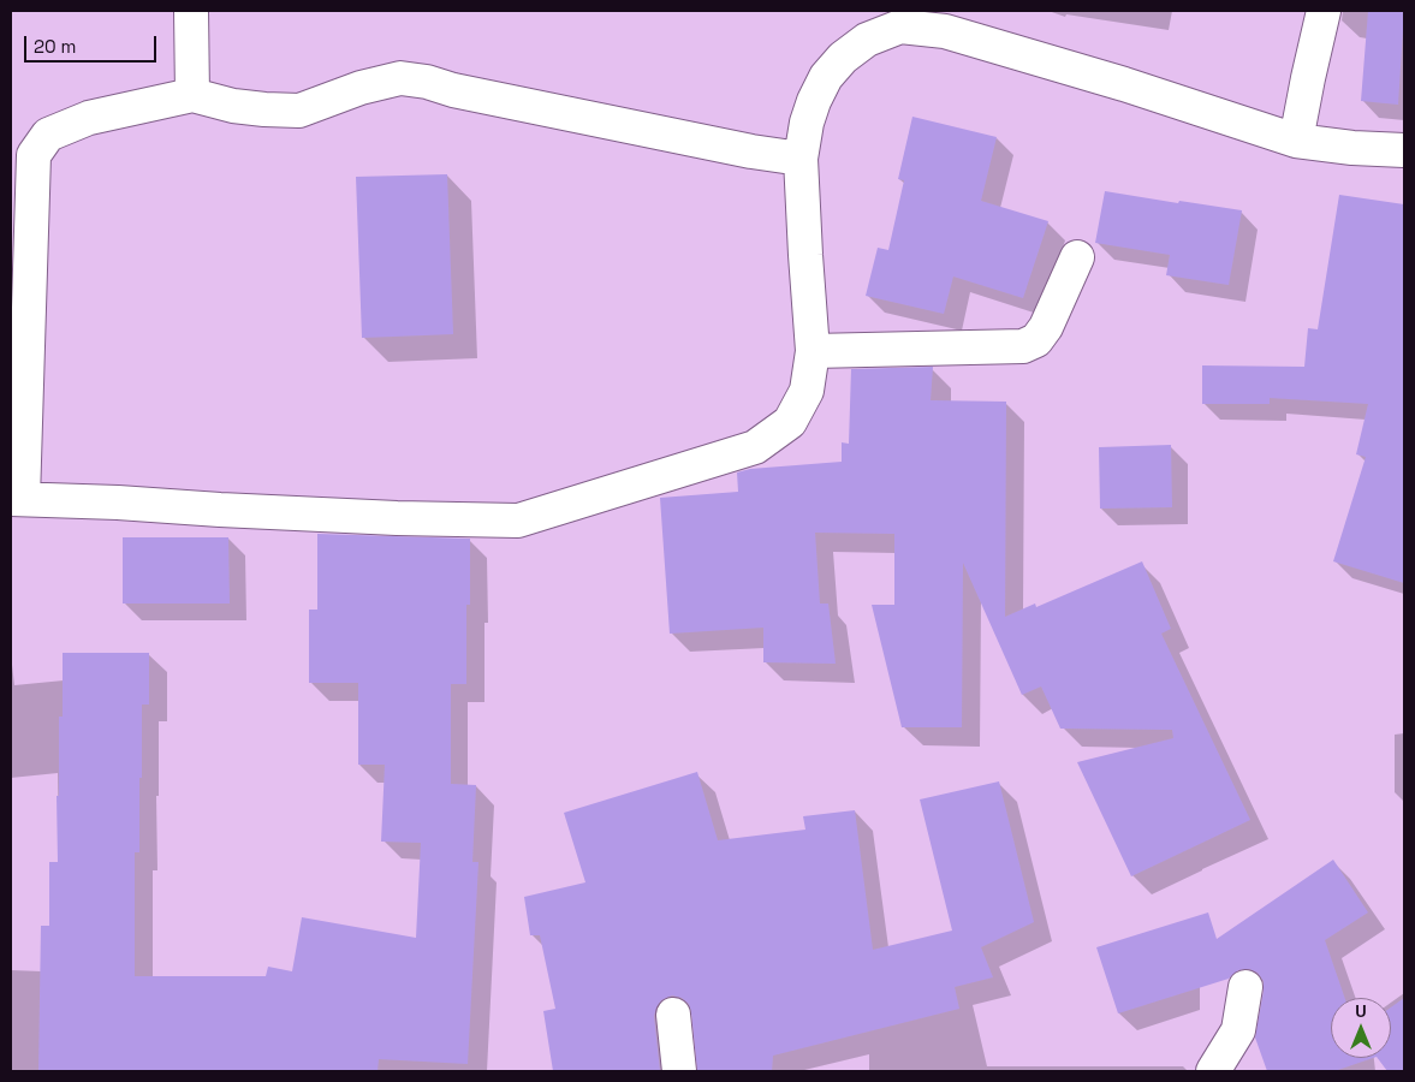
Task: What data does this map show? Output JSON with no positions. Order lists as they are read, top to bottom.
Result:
{
  "scale_bar": "20 m",
  "north": "top"
}
